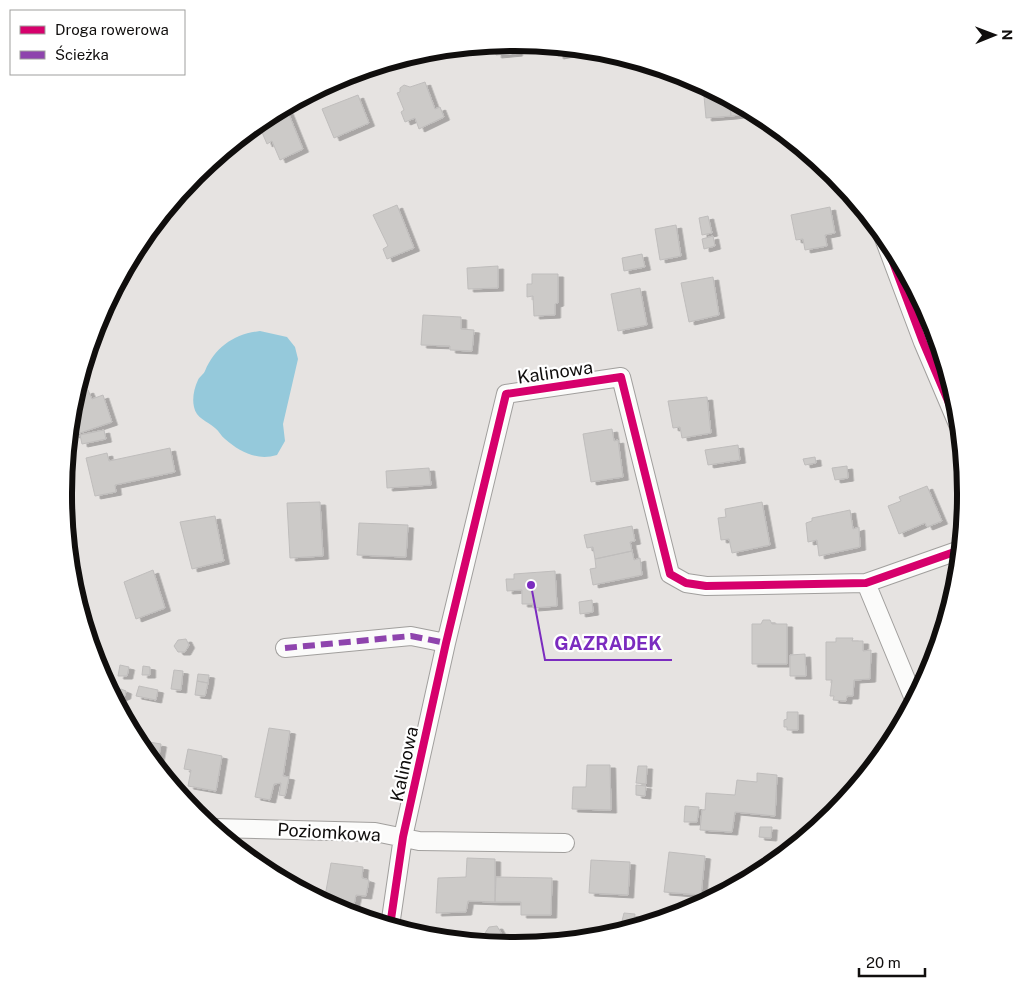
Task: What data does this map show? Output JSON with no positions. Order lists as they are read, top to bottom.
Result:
{
  "streets": {
    "street": ["Kalinowa", "Poziomkowa"]
  },
  "crossings": [
    ["Kalinowa", "Poziomkowa"]
  ],
  "places": ["GAZRADEK"],
  "legend": ["Droga rowerowa", "Ścieżka"],
  "scale_bar": "20 m",
  "north": "right"
}
